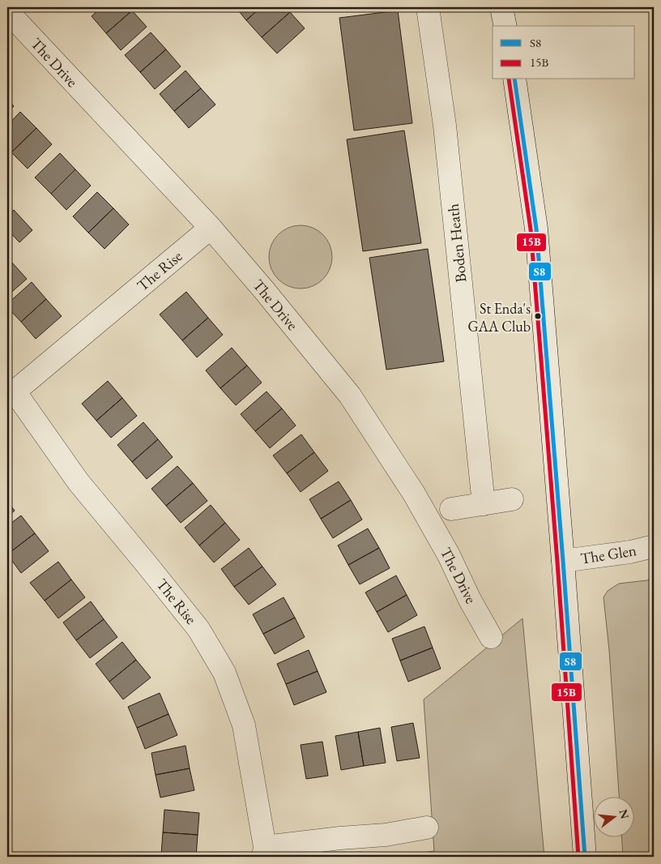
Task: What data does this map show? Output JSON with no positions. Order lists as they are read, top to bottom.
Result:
{
  "streets": {
    "street": [
      "The Drive",
      "Boden Heath",
      "The Rise",
      "The Glen"
    ]
  },
  "crossings": [
    ["The Drive", "The Rise"]
  ],
  "places": ["St Enda's GAA Club"],
  "lines": ["transit line S8", "transit line 15B"],
  "legend": ["S8", "15B"],
  "north": "right"
}
